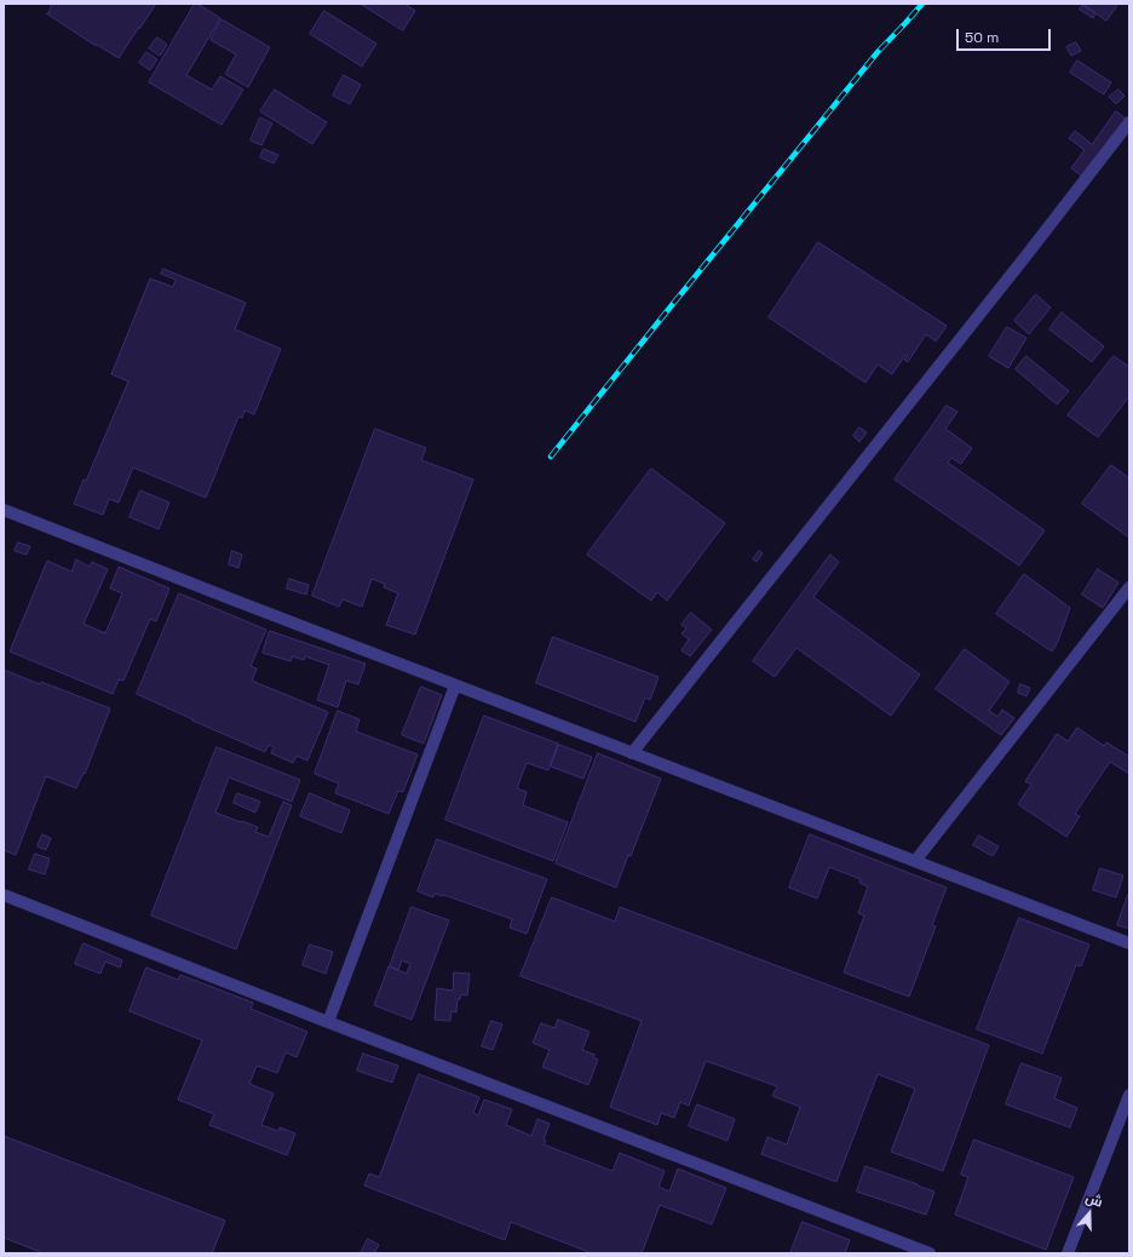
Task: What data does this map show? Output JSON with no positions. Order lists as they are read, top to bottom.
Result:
{
  "scale_bar": "50 m",
  "north": "top"
}
